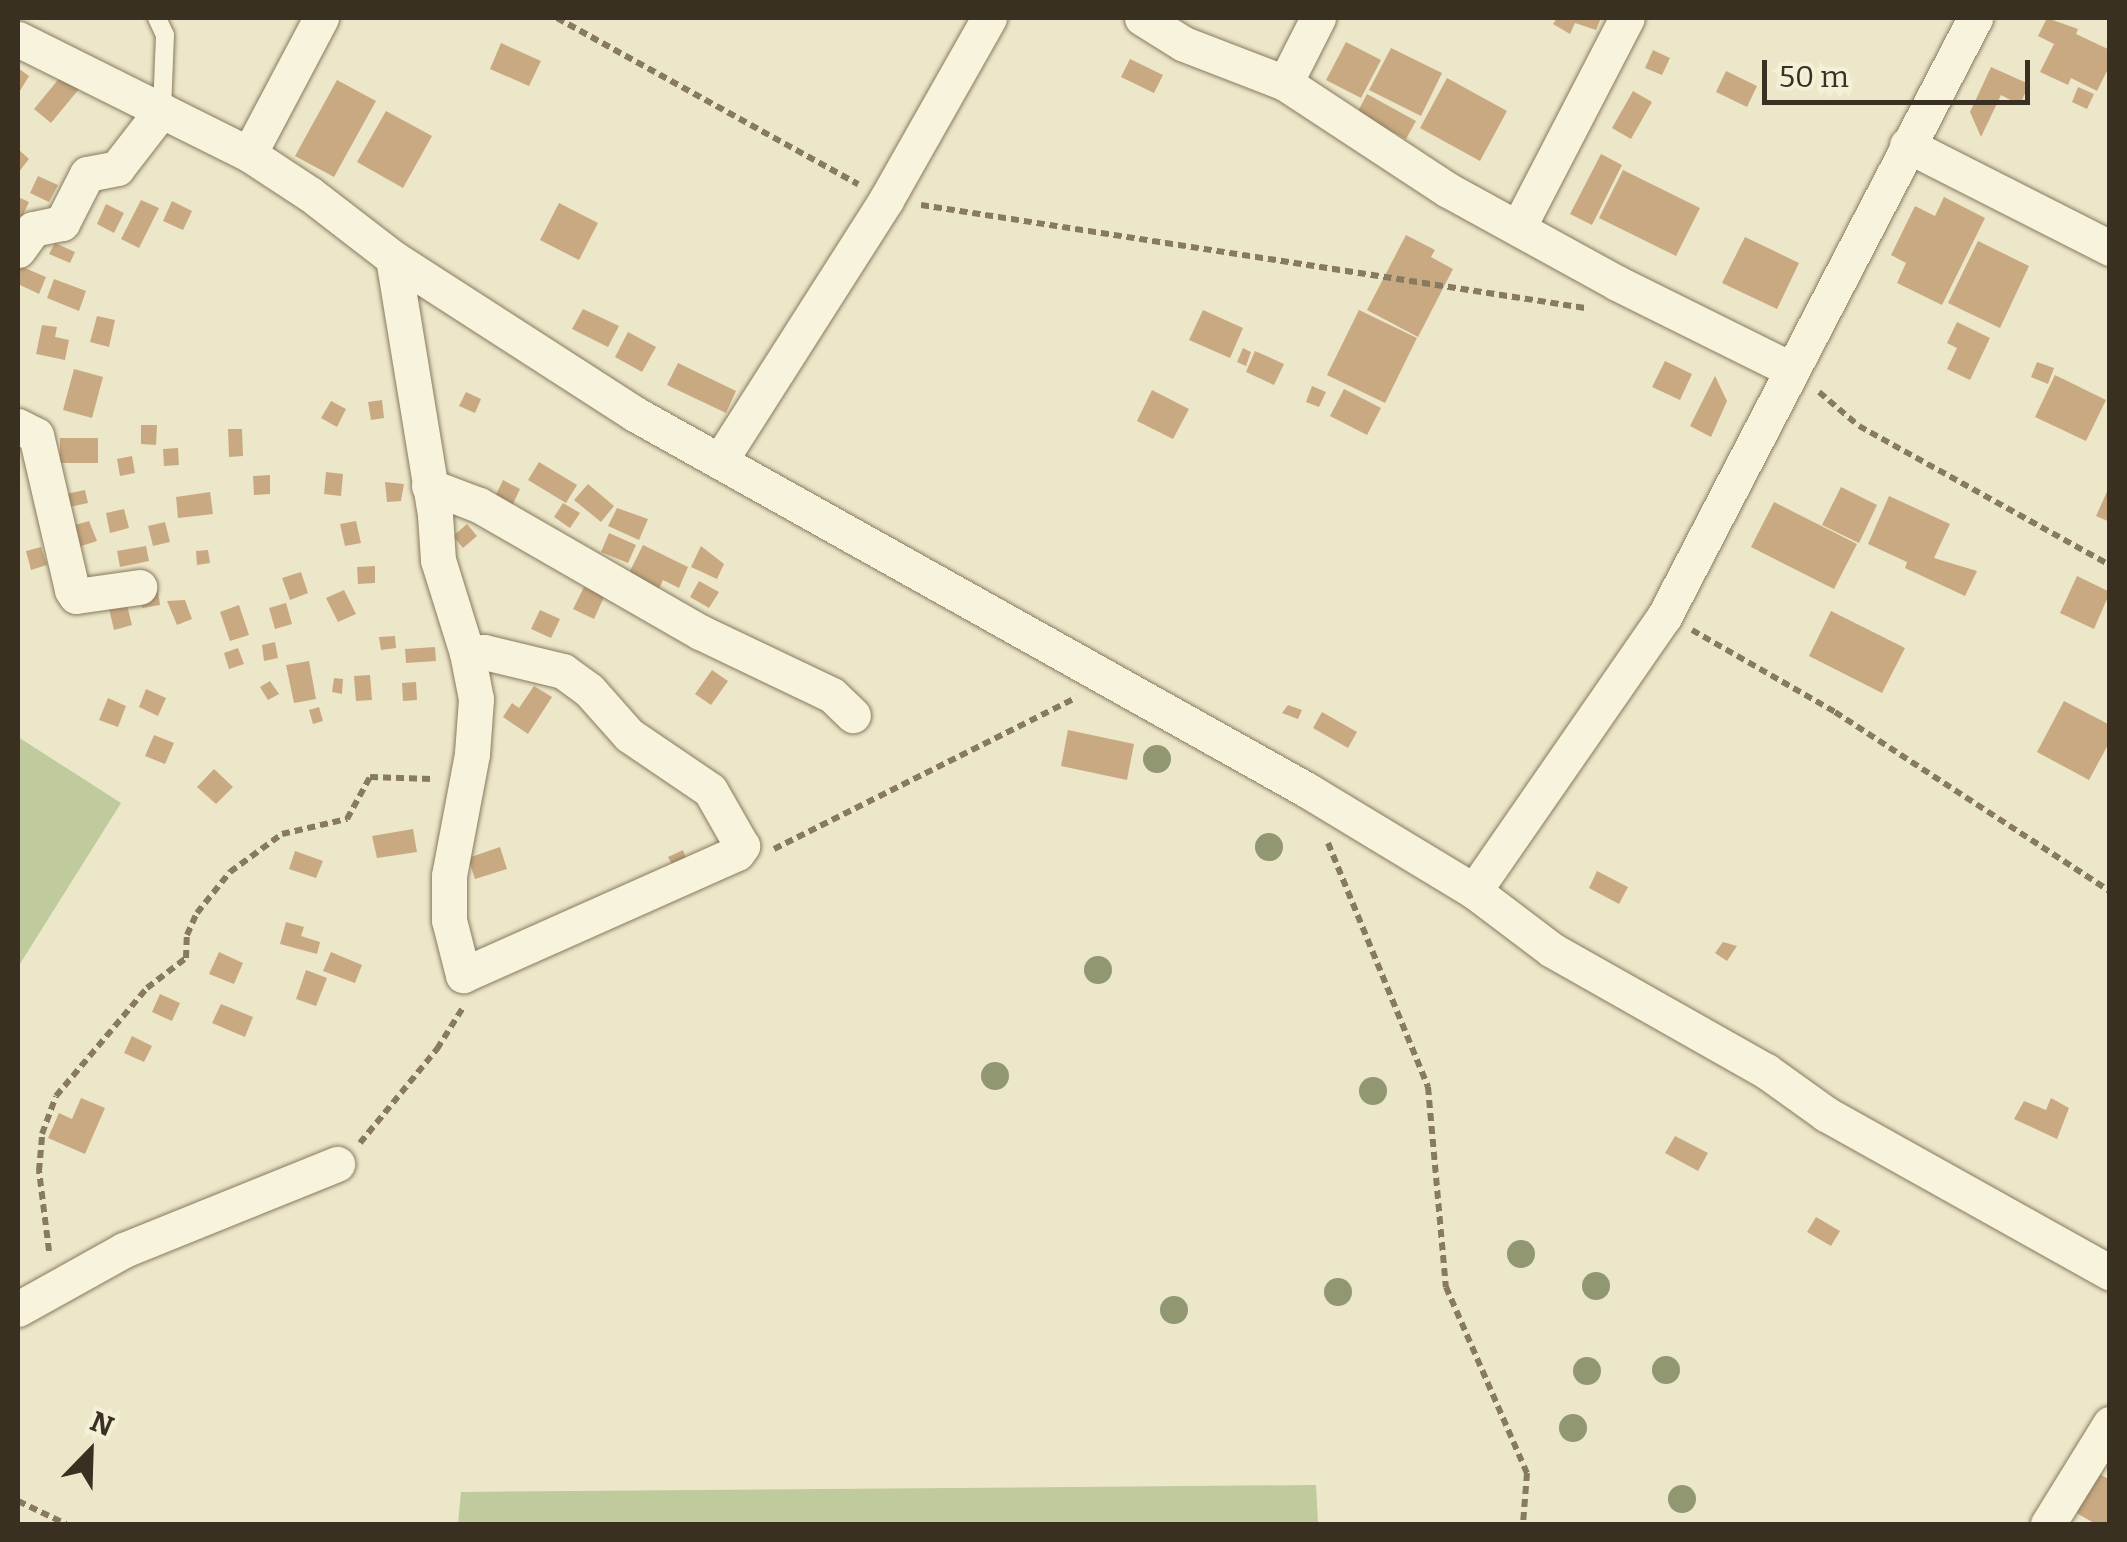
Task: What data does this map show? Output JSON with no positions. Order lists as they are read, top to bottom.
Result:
{
  "scale_bar": "50 m",
  "north": "top right"
}
